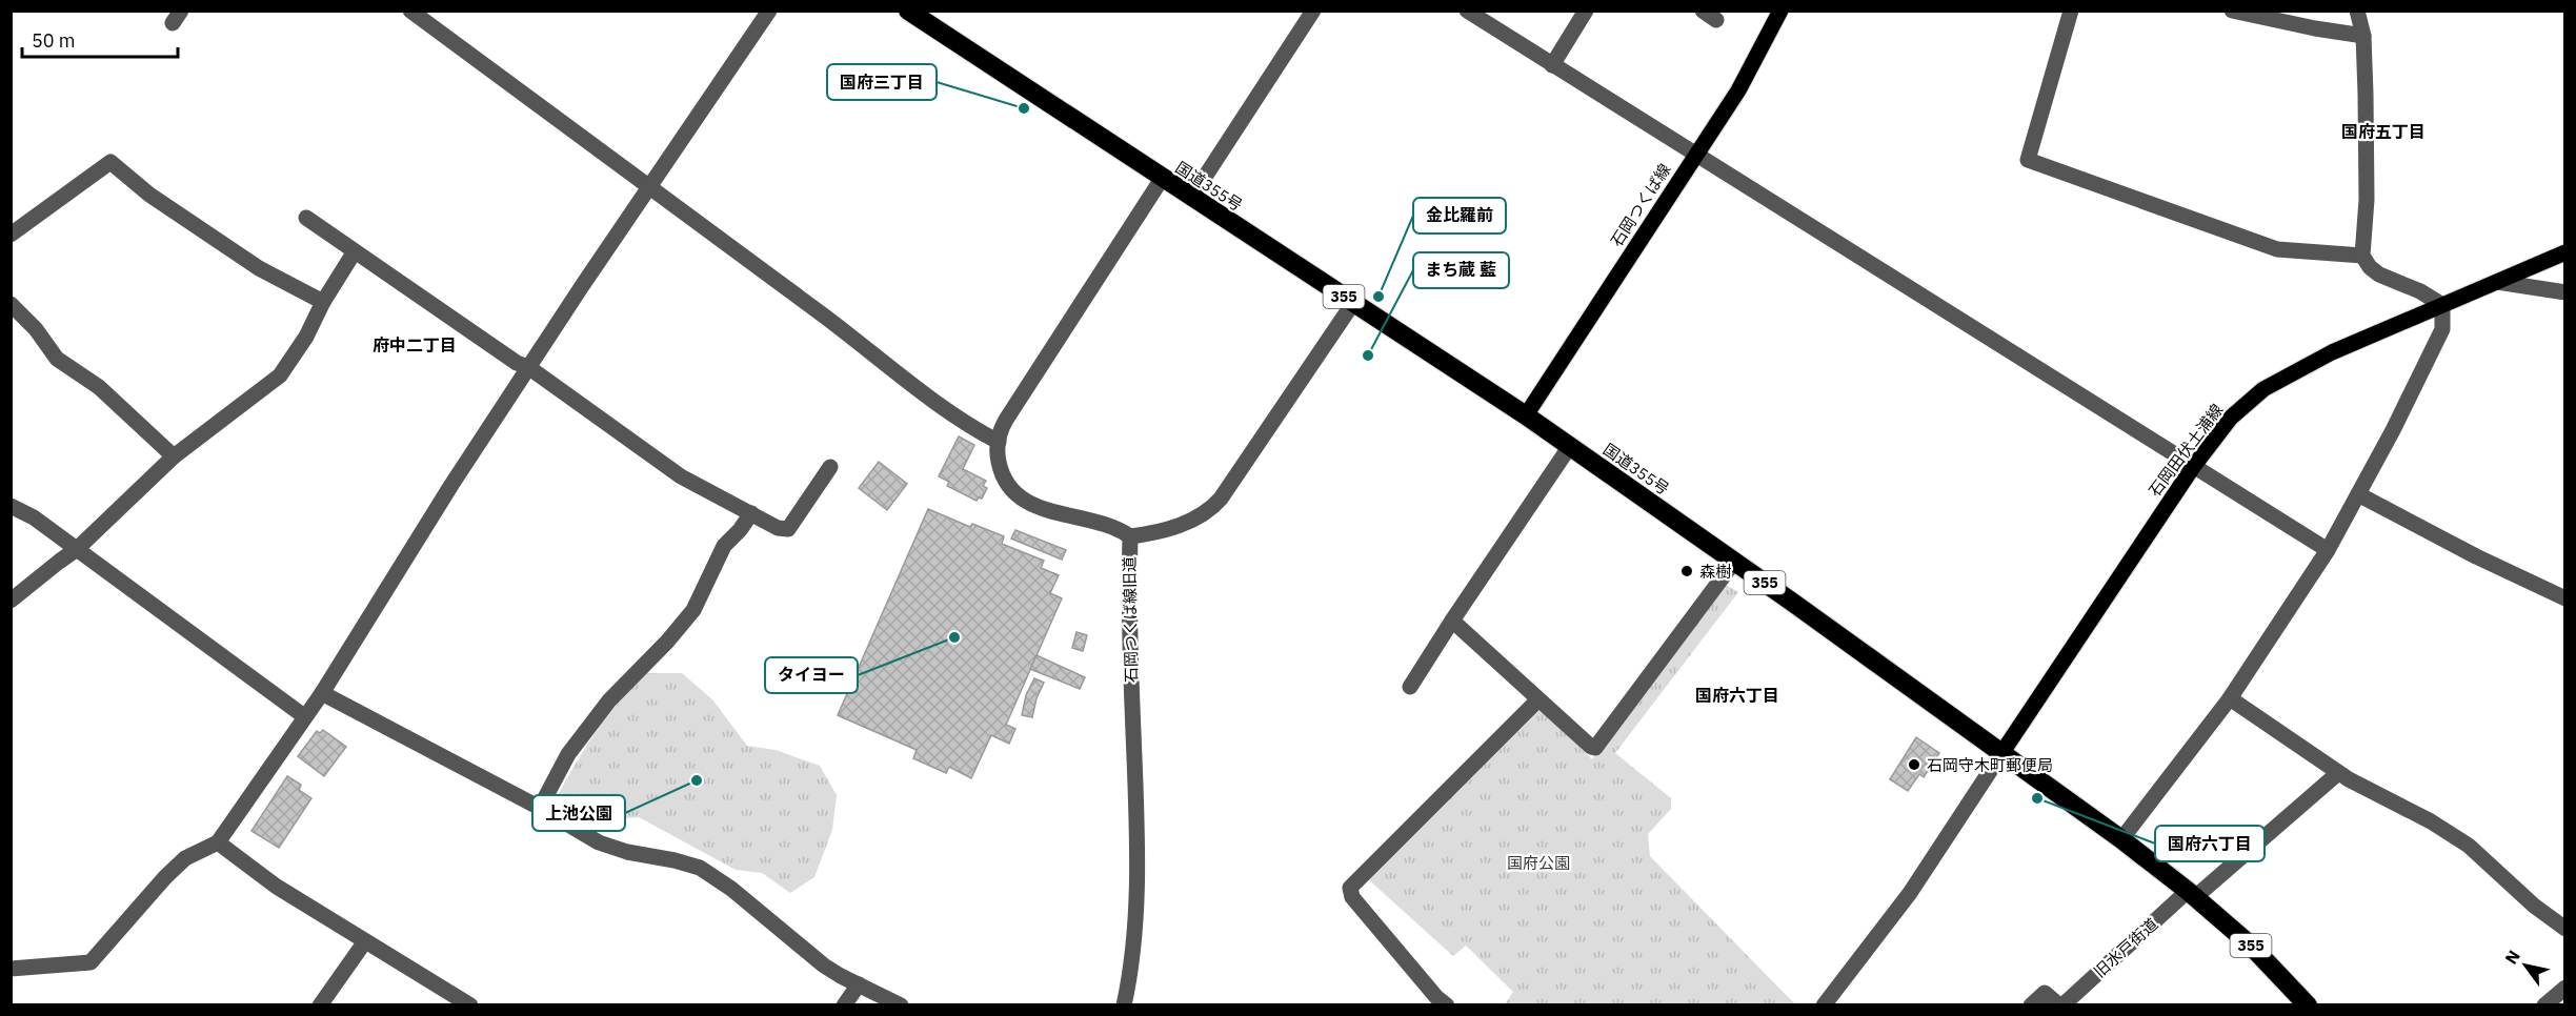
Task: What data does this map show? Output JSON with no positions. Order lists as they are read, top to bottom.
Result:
{
  "streets": {
    "highway": ["国道355号", "355"],
    "main road": ["石岡つくば線", "石岡田伏土浦線"],
    "street": ["石岡つくば線旧道", "旧水戸街道"]
  },
  "crossings": [
    ["国道355号", "石岡つくば線"],
    ["国道355号", "石岡田伏土浦線"],
    ["国道355号", "石岡つくば線旧道"],
    ["国道355号", "旧水戸街道"]
  ],
  "districts": ["国府五丁目", "府中二丁目", "国府六丁目"],
  "parks": ["国府公園"],
  "places": [
    "国府三丁目",
    "金比羅前",
    "まち蔵 藍",
    "森樹",
    "タイヨー",
    "石岡守木町郵便局",
    "上池公園",
    "国府六丁目"
  ],
  "scale_bar": "50 m",
  "north": "top left"
}
